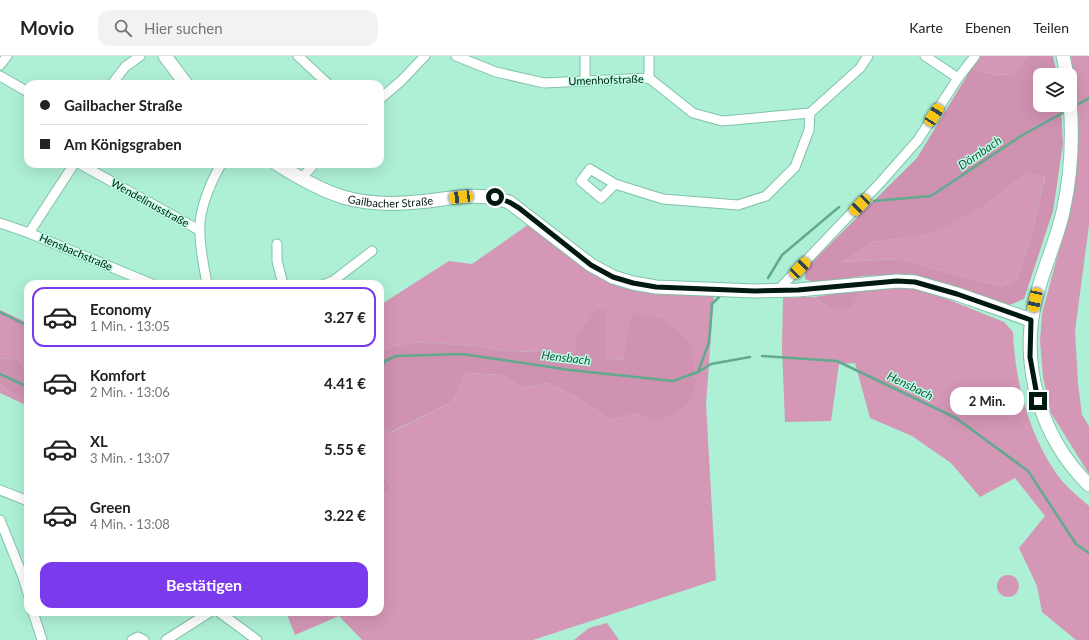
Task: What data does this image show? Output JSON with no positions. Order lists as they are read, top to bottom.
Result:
{
  "streets": {
    "street": [
      "Umenhofstraße",
      "Gailbacher Straße",
      "Wendelinusstraße",
      "Hensbachstraße"
    ]
  },
  "water": ["Dörnbach", "Hensbach"],
  "page": {
    "header": "Movio",
    "search": "Hier suchen",
    "nav": ["Karte", "Ebenen", "Teilen"],
    "banner": ["Gailbacher Straße", "Am Königsgraben"],
    "list": [
      {
        "name": "Economy",
        "note": "1 Min. · 13:05",
        "value": "3.27 €"
      },
      {
        "name": "Komfort",
        "note": "2 Min. · 13:06",
        "value": "4.41 €"
      },
      {
        "name": "XL",
        "note": "3 Min. · 13:07",
        "value": "5.55 €"
      },
      {
        "name": "Green",
        "note": "4 Min. · 13:08",
        "value": "3.22 €"
      }
    ],
    "bubble": "2 Min.",
    "buttons": "Bestätigen"
  }
}
